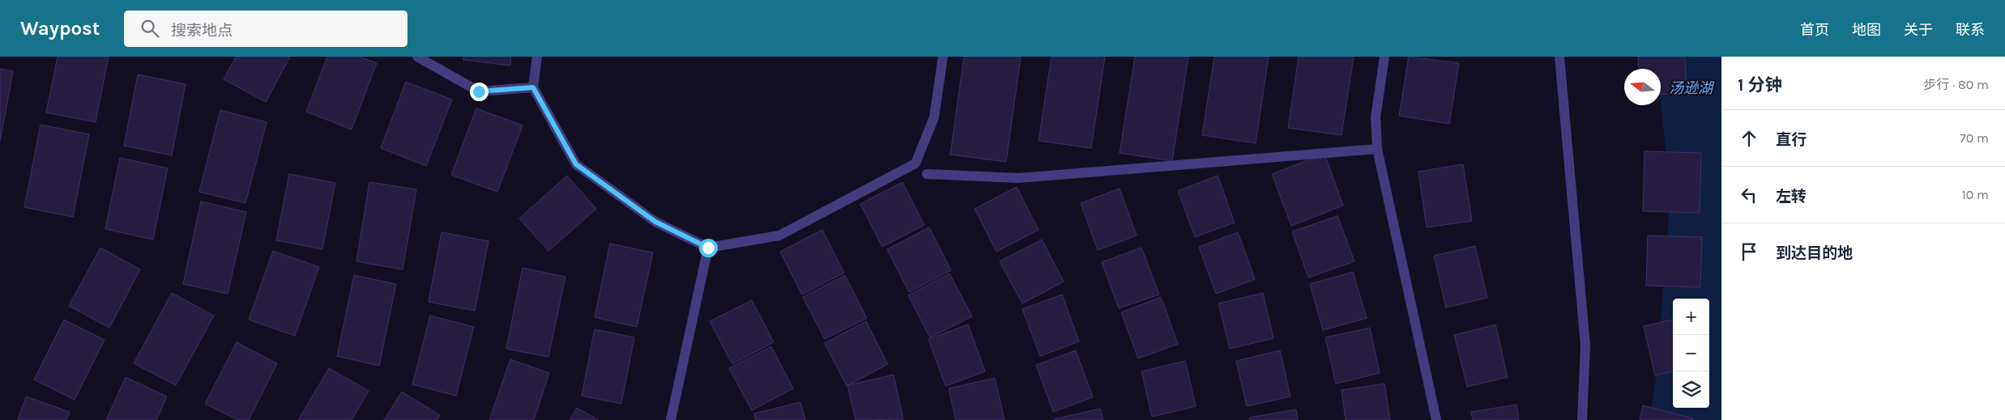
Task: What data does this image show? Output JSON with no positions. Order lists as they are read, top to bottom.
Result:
{
  "water": ["汤逊湖"],
  "north": "left",
  "page": {
    "header": "Waypost",
    "search": "搜索地点",
    "nav": [
      "首页",
      "地图",
      "关于",
      "联系"
    ],
    "heading": ["1 分钟", "步行 · 80 m"],
    "list": [
      ["直行", "70 m"],
      ["左转", "10 m"],
      "到达目的地"
    ],
    "map_buttons": ["+", "−"]
  }
}
